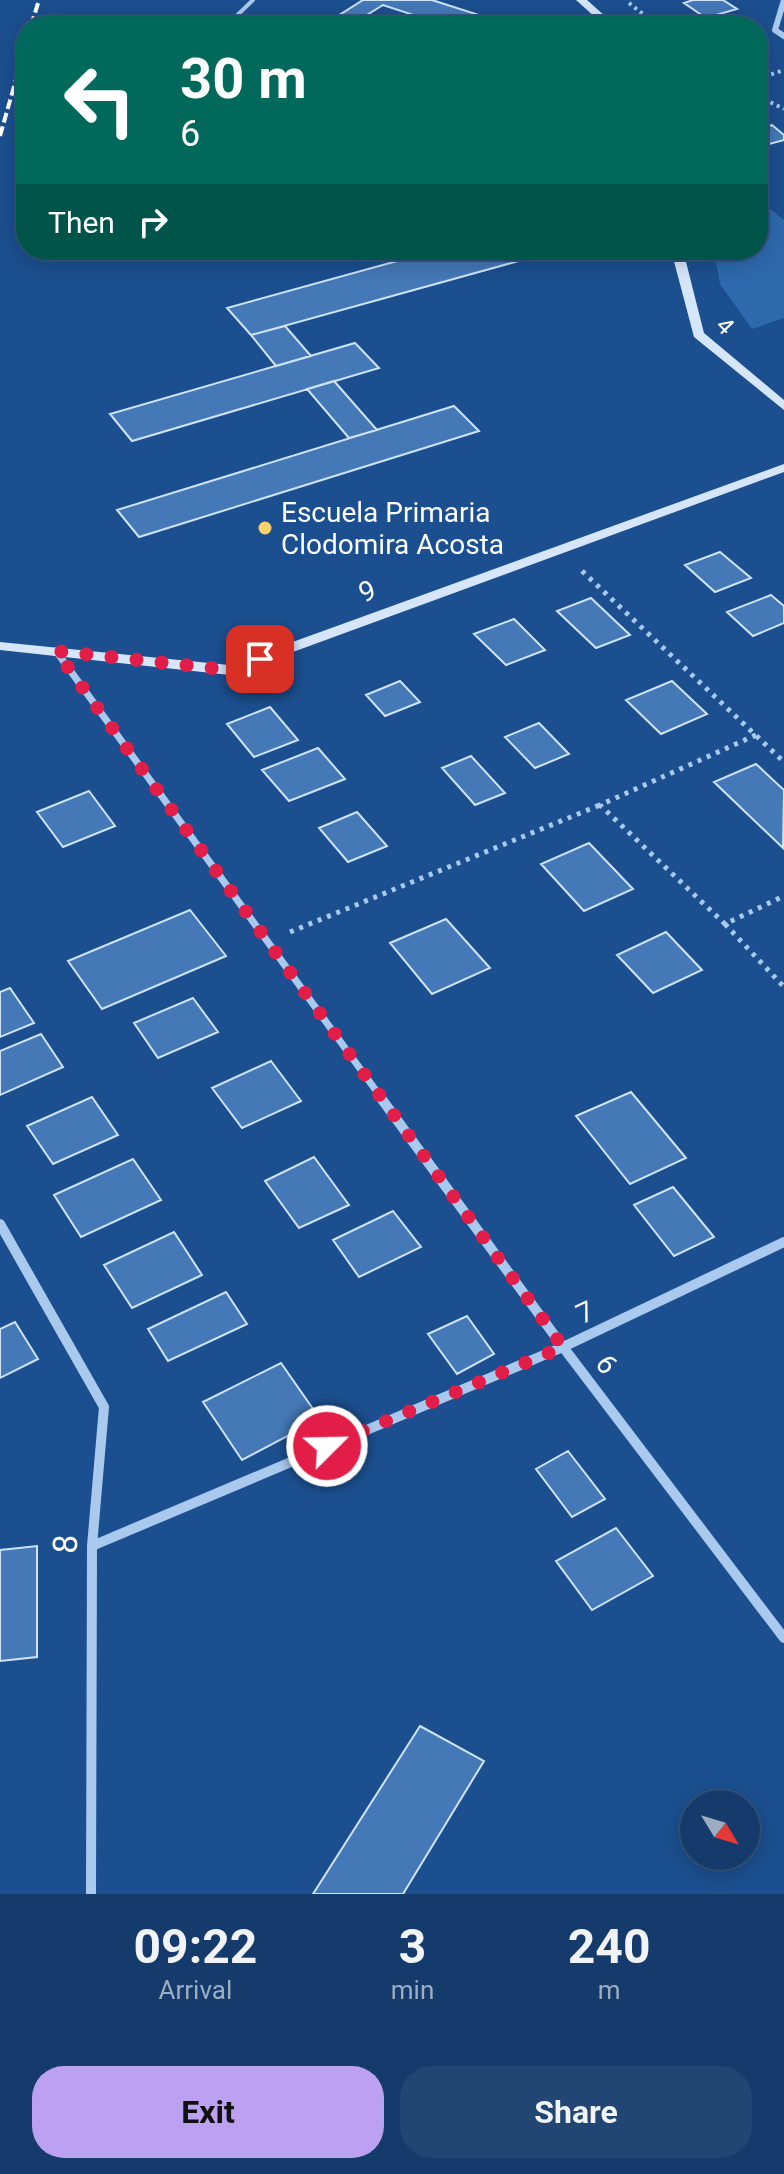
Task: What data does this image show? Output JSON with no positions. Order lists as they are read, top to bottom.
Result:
{
  "streets": {
    "street": [
      "4",
      "9",
      "7",
      "6",
      "8"
    ]
  },
  "crossings": [
    ["9", "6"],
    ["7", "6"],
    ["7", "8"]
  ],
  "places": ["Escuela Primaria Clodomira Acosta"],
  "north": "bottom right",
  "page": {
    "turn": ["30 m", "6"],
    "then": "Then",
    "eta": [
      "09:22",
      "Arrival",
      "3",
      "min",
      "240",
      "m"
    ],
    "buttons": ["Exit", "Share"]
  }
}
